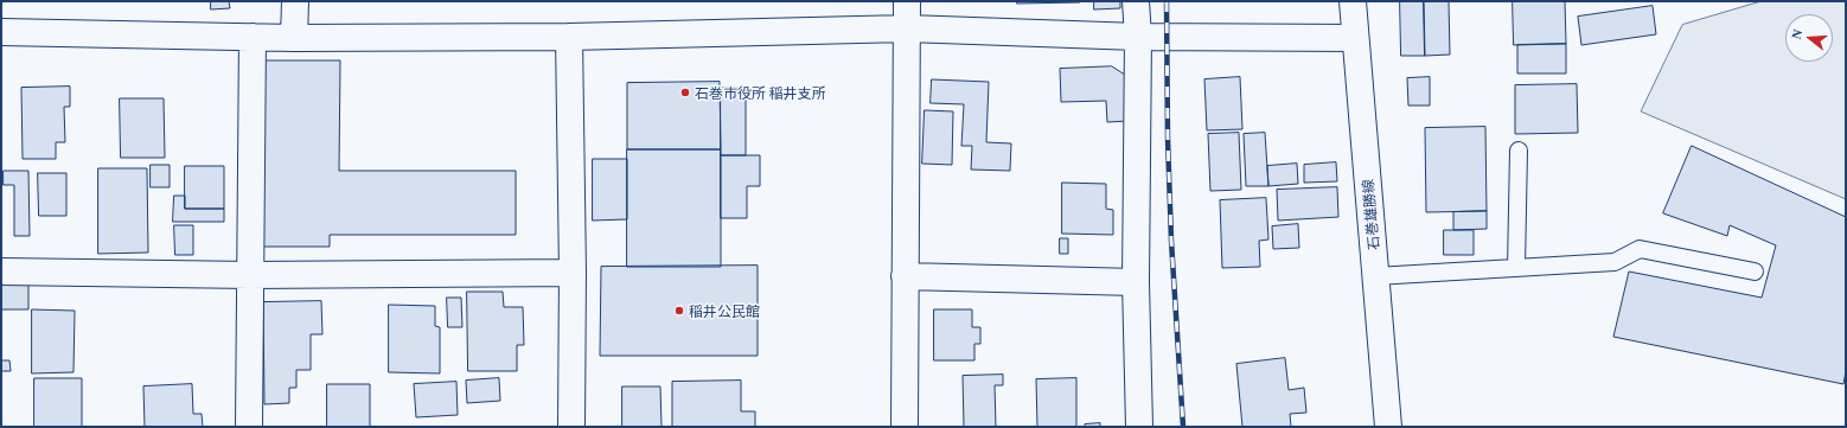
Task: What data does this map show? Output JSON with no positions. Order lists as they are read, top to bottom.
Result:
{
  "streets": {
    "street": ["石巻雄勝線"]
  },
  "places": ["石巻市役所 稲井支所", "稲井公民館"],
  "north": "left"
}
